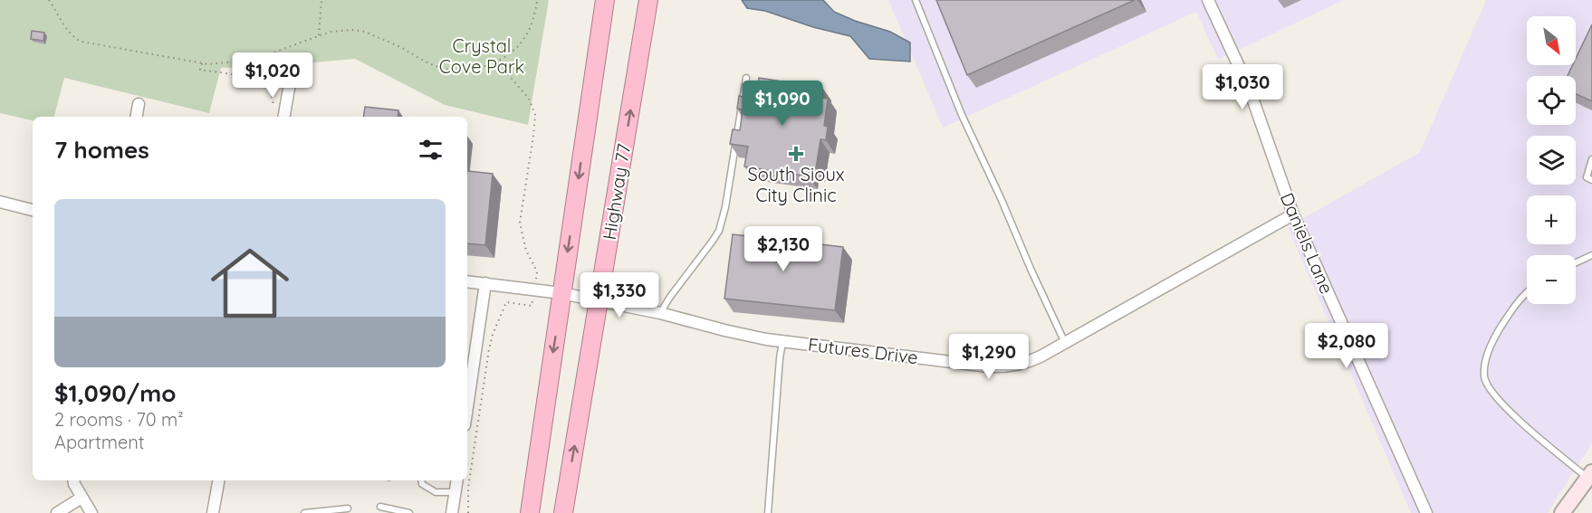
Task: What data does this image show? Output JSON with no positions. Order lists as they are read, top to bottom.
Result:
{
  "streets": {
    "highway": ["Highway 77"],
    "street": ["Daniels Lane", "Futures Drive"]
  },
  "crossings": [
    ["Highway 77", "Futures Drive"],
    ["Daniels Lane", "Futures Drive"]
  ],
  "parks": ["Crystal Cove Park"],
  "places": {
    "health": ["South Sioux City Clinic"]
  },
  "north": "bottom right",
  "page": {
    "map_buttons": ["+", "−"],
    "price": [
      "$1,020",
      "$1,030",
      "$1,090",
      "$2,130",
      "$1,330",
      "$2,080",
      "$1,290"
    ],
    "heading": "7 homes",
    "list": [
      {
        "name": "$1,090/mo",
        "note": "2 rooms · 70 m² · Apartment"
      }
    ]
  }
}
